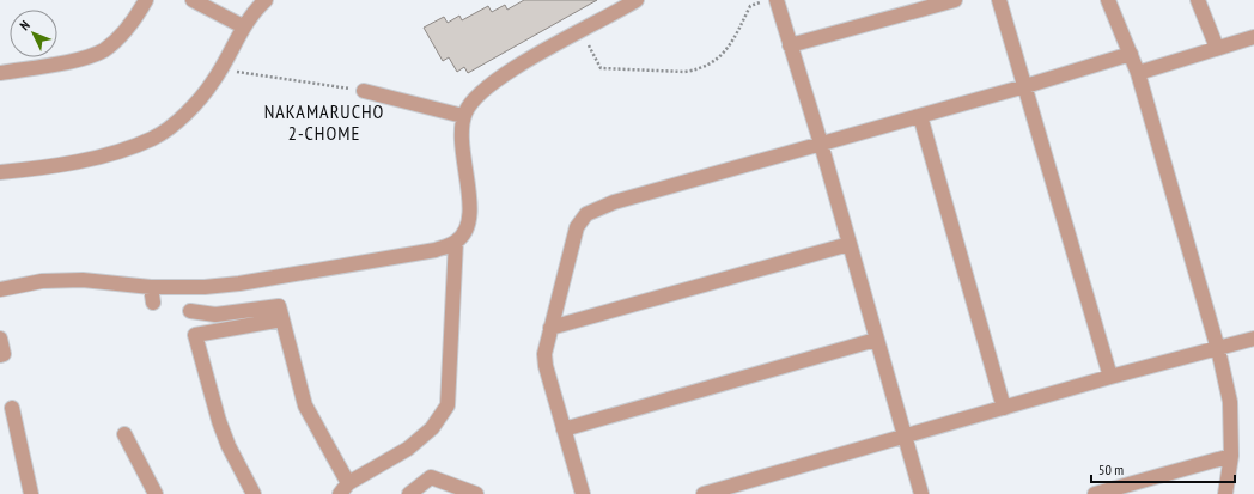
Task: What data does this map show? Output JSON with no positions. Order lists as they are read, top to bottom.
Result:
{
  "districts": ["NAKAMARUCHO 2-CHOME"],
  "scale_bar": "50 m",
  "north": "top left"
}
